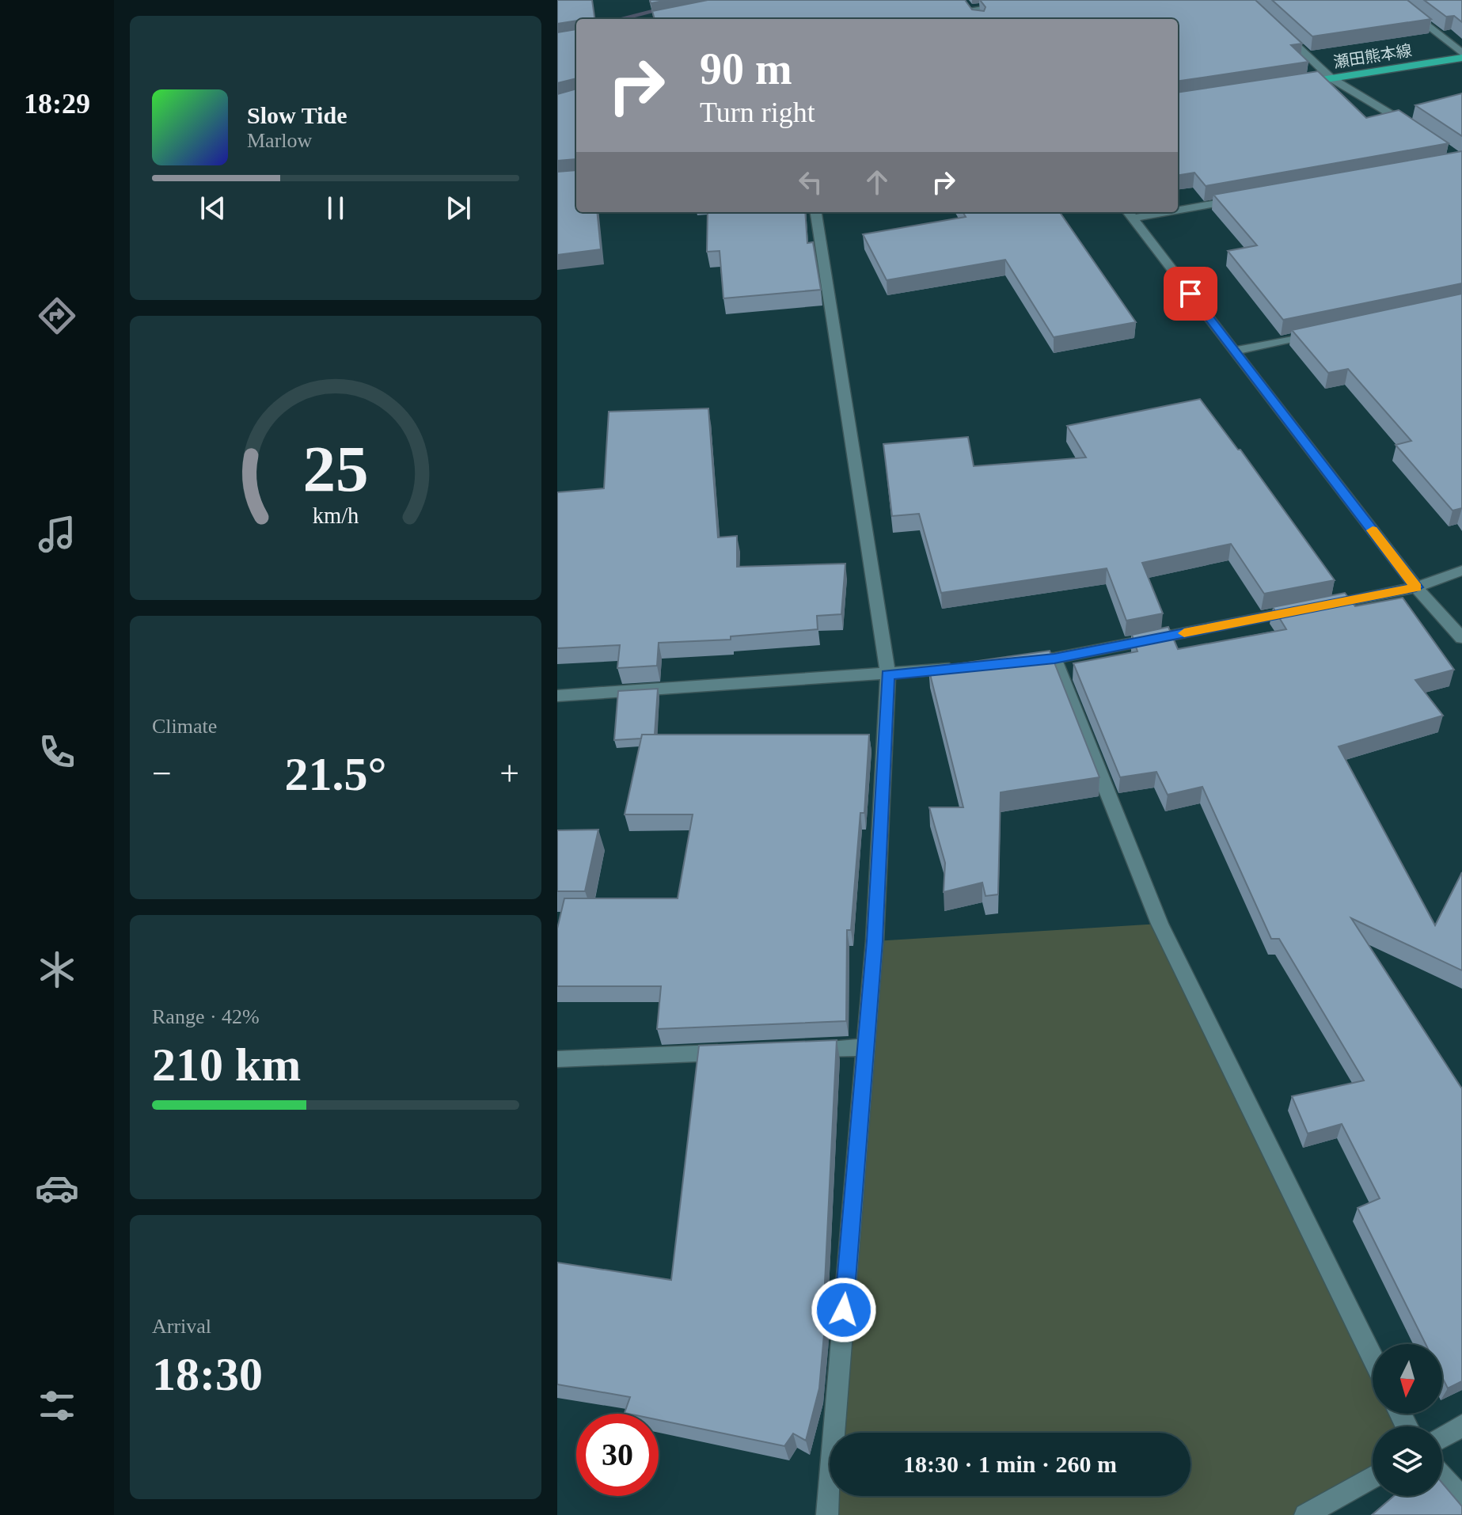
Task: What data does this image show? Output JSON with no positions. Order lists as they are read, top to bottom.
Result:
{
  "streets": {
    "main road": ["瀬田熊本線"]
  },
  "north": "bottom",
  "page": {
    "tabs": "18:29",
    "turn": ["90 m", "Turn right"],
    "song": ["Slow Tide", "Marlow"],
    "tile": [
      "Climate",
      ["Range · 42%", "210 km"],
      ["Arrival", "18:30"]
    ],
    "heat": ["−", "21.5°", "+"],
    "limit": "30",
    "trip": "18:30 · 1 min · 260 m",
    "gauge": ["25", "km/h"]
  }
}
